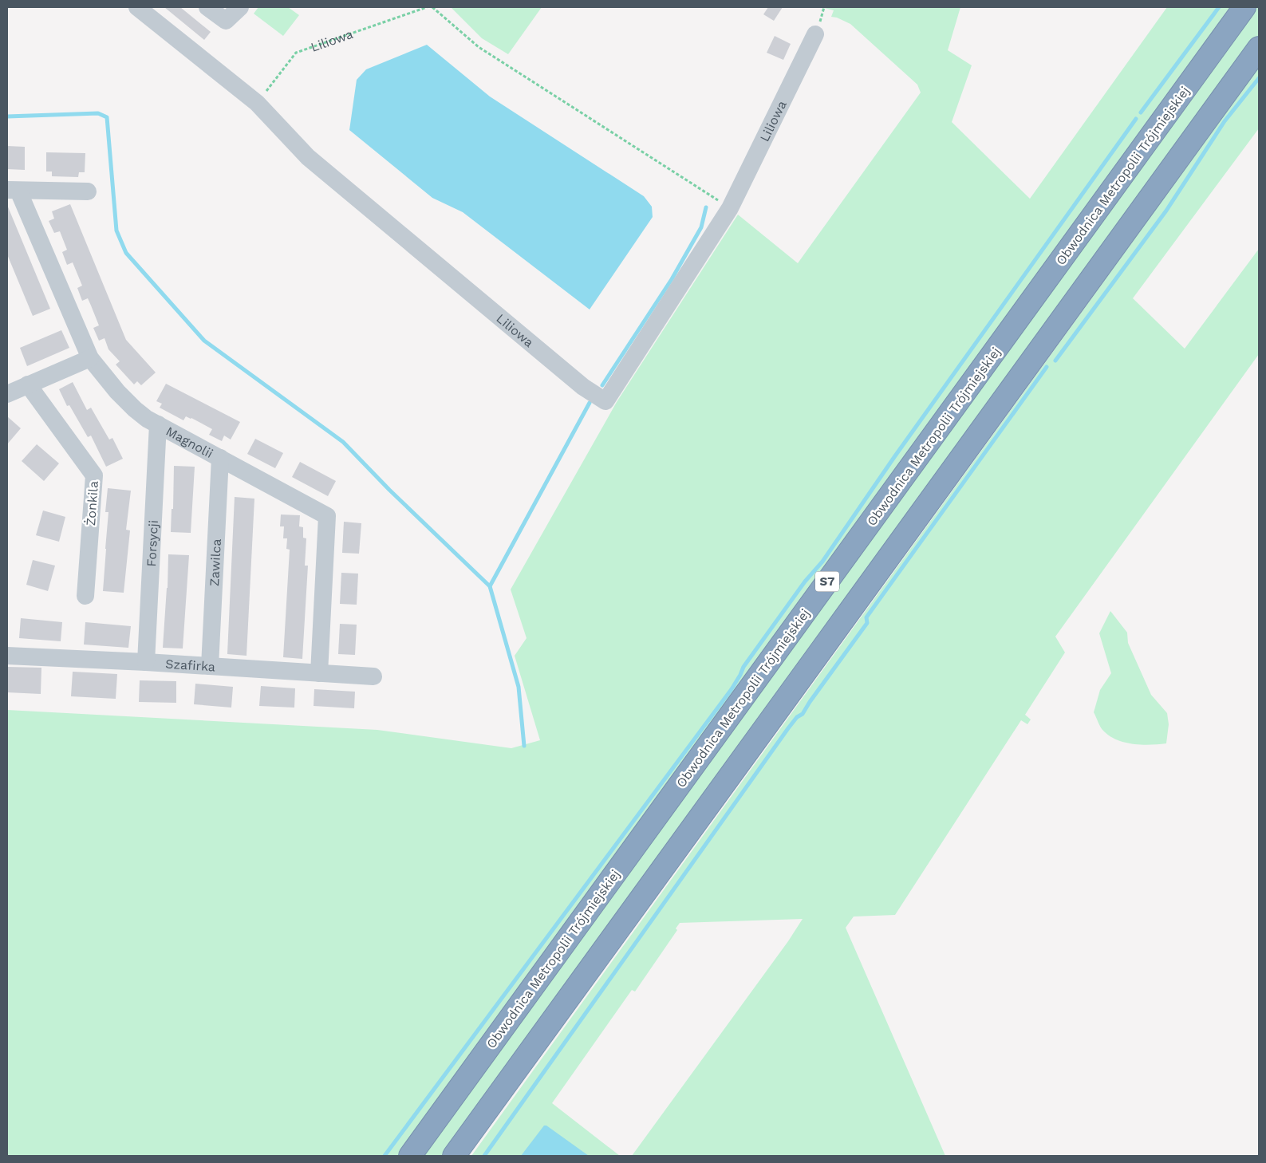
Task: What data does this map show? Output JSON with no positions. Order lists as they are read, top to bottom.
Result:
{
  "streets": {
    "highway": ["Obwodnica Metropolii Trójmiejskiej", "S7"],
    "street": [
      "Liliowa",
      "Magnolii",
      "Żonkila",
      "Forsycji",
      "Zawilca",
      "Szafirka"
    ]
  },
  "crossings": [
    ["Magnolii", "Forsycji"],
    ["Magnolii", "Zawilca"],
    ["Magnolii", "Szafirka"],
    ["Forsycji", "Szafirka"],
    ["Zawilca", "Szafirka"]
  ]
}
